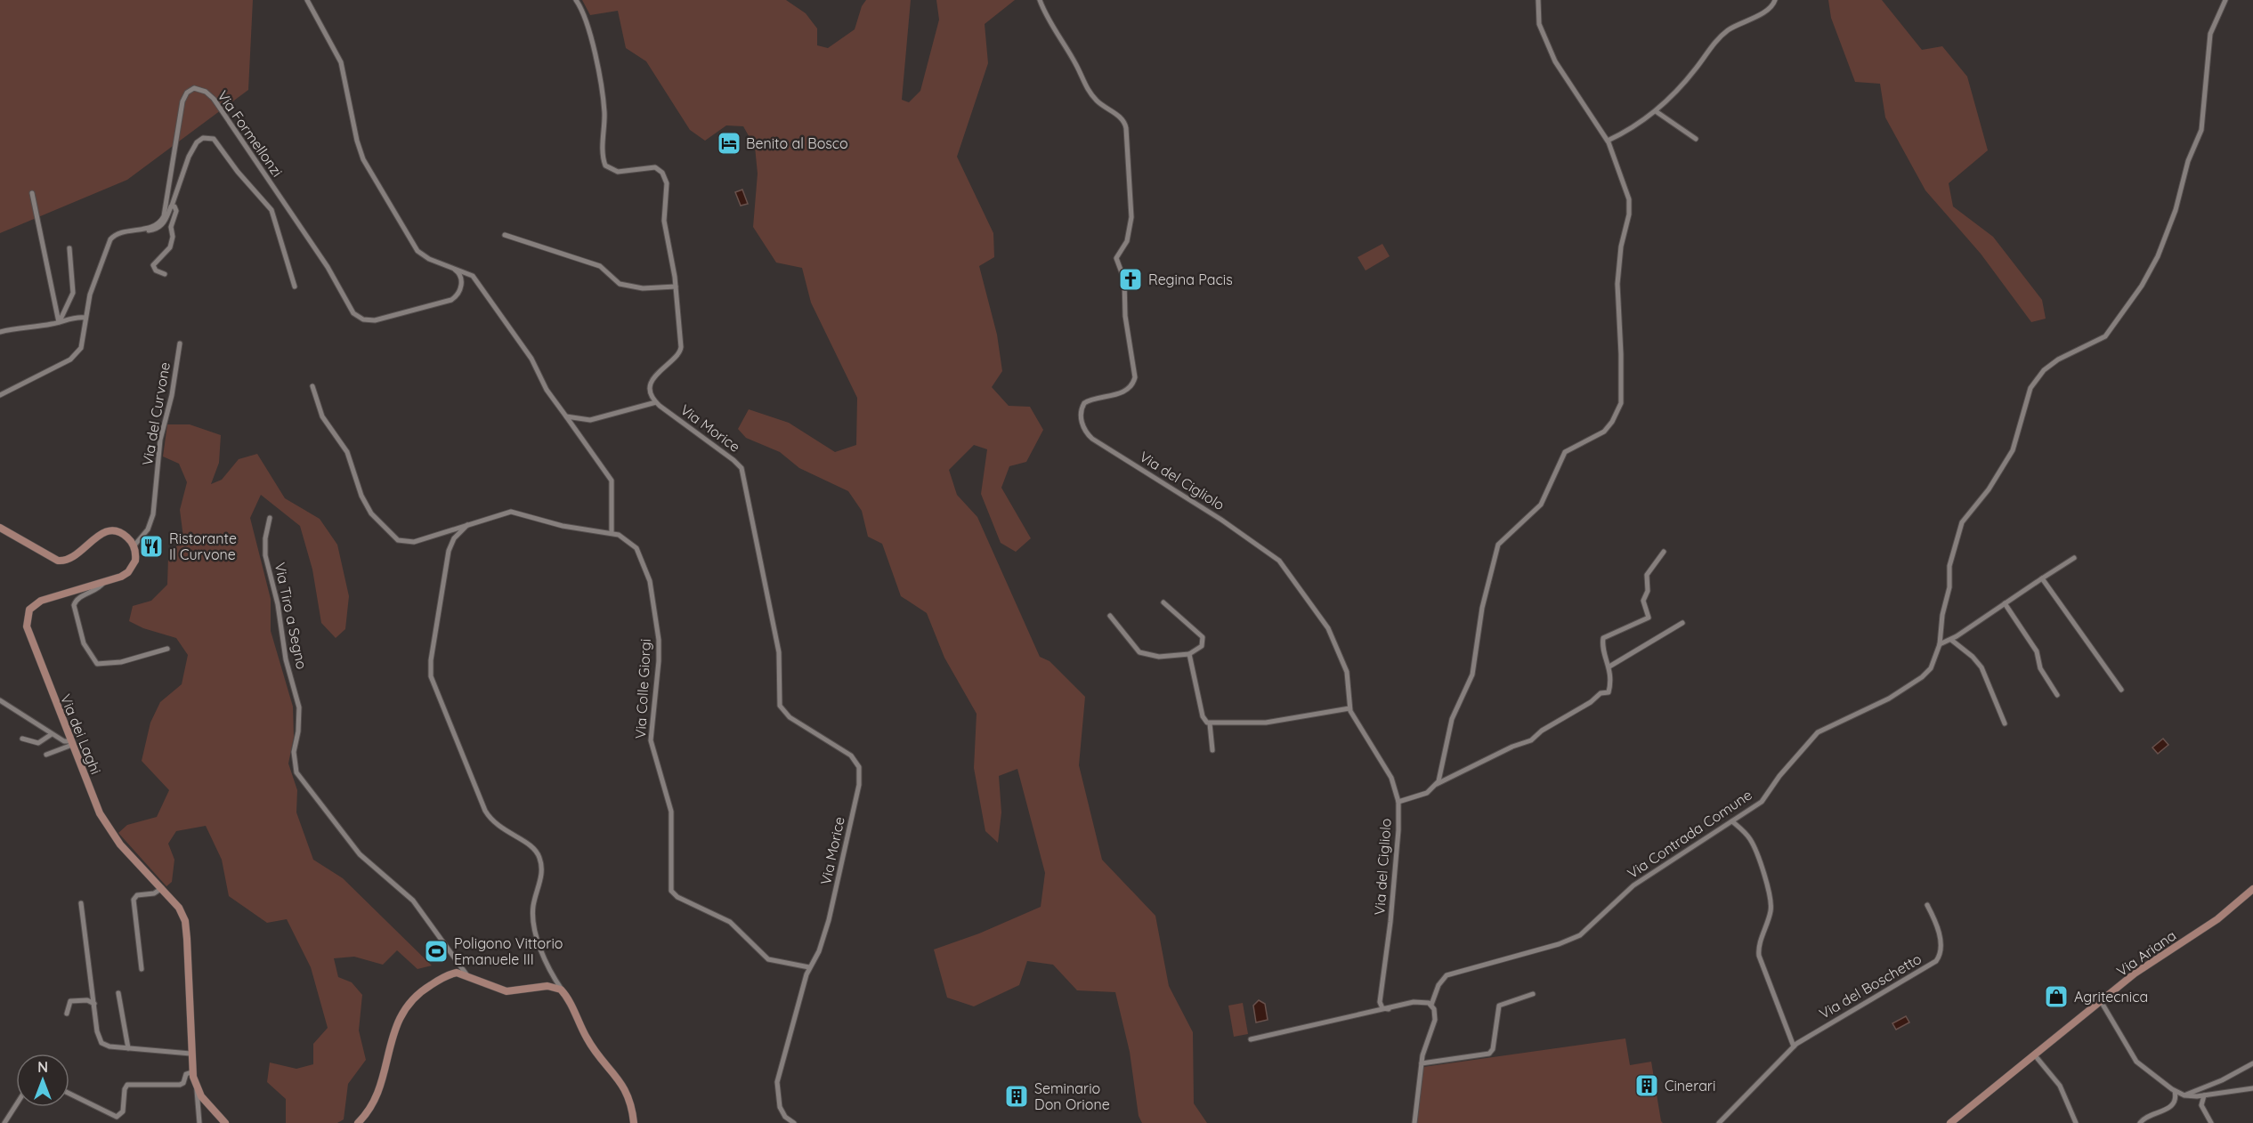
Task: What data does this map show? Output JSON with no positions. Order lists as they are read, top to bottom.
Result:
{
  "streets": {
    "main road": ["Via dei Laghi", "Via Ariana"],
    "street": [
      "Via Formellonzi",
      "Via del Curvone",
      "Via Morice",
      "Via del Cigliolo",
      "Via Tiro a Segno",
      "Via Colle Giorgi",
      "Via Contrada Comune",
      "Via del Boschetto"
    ]
  },
  "crossings": [
    ["Via del Curvone", "Via dei Laghi"],
    ["Via Morice", "Via Colle Giorgi"]
  ],
  "places": {
    "hotel": ["Benito al Bosco"],
    "church": ["Regina Pacis"],
    "restaurant": ["Ristorante Il Curvone"],
    "sports": ["Poligono Vittorio Emanuele III"],
    "shop": ["Agritecnica"],
    "building": ["Cinerari", "Seminario Don Orione"]
  },
  "north": "top"
}
